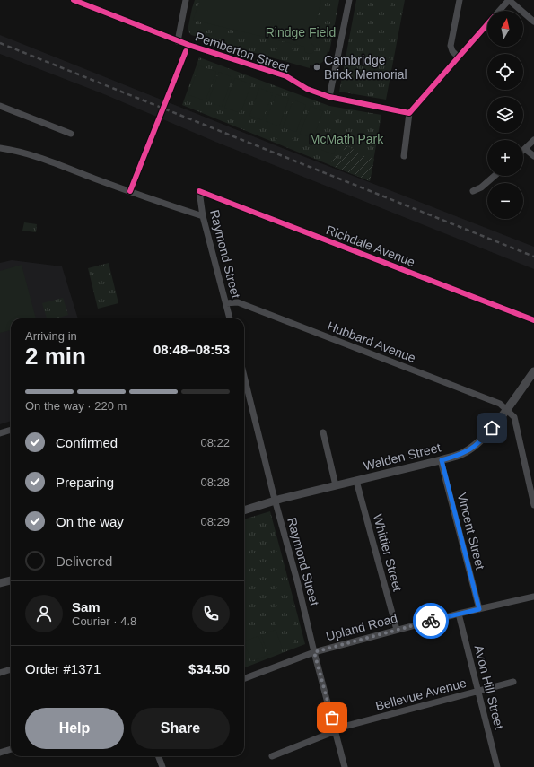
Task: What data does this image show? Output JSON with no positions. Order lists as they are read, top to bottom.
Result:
{
  "streets": {
    "street": [
      "Pemberton Street",
      "Richdale Avenue",
      "Raymond Street",
      "Hubbard Avenue",
      "Walden Street",
      "Vincent Street",
      "Whittier Street",
      "Upland Road",
      "Avon Hill Street",
      "Bellevue Avenue"
    ]
  },
  "crossings": [
    ["Richdale Avenue", "Raymond Street"],
    ["Raymond Street", "Hubbard Avenue"],
    ["Raymond Street", "Walden Street"],
    ["Raymond Street", "Upland Road"],
    ["Raymond Street", "Bellevue Avenue"],
    ["Hubbard Avenue", "Walden Street"],
    ["Walden Street", "Vincent Street"],
    ["Walden Street", "Whittier Street"],
    ["Vincent Street", "Upland Road"],
    ["Whittier Street", "Upland Road"],
    ["Upland Road", "Avon Hill Street"],
    ["Avon Hill Street", "Bellevue Avenue"]
  ],
  "parks": ["Rindge Field", "McMath Park"],
  "places": ["Cambridge Brick Memorial"],
  "north": "top",
  "page": {
    "map_buttons": ["+", "−"],
    "heading": ["2 min", "Arriving in", "08:48–08:53"],
    "panel": [
      "Sam",
      "Courier · 4.8",
      "Order #1371",
      "$34.50"
    ],
    "bar": "On the way · 220 m",
    "list": [
      ["Confirmed", "08:22"],
      ["Preparing", "08:28"],
      ["On the way", "08:29"],
      "Delivered"
    ],
    "buttons": ["Help", "Share"]
  }
}
